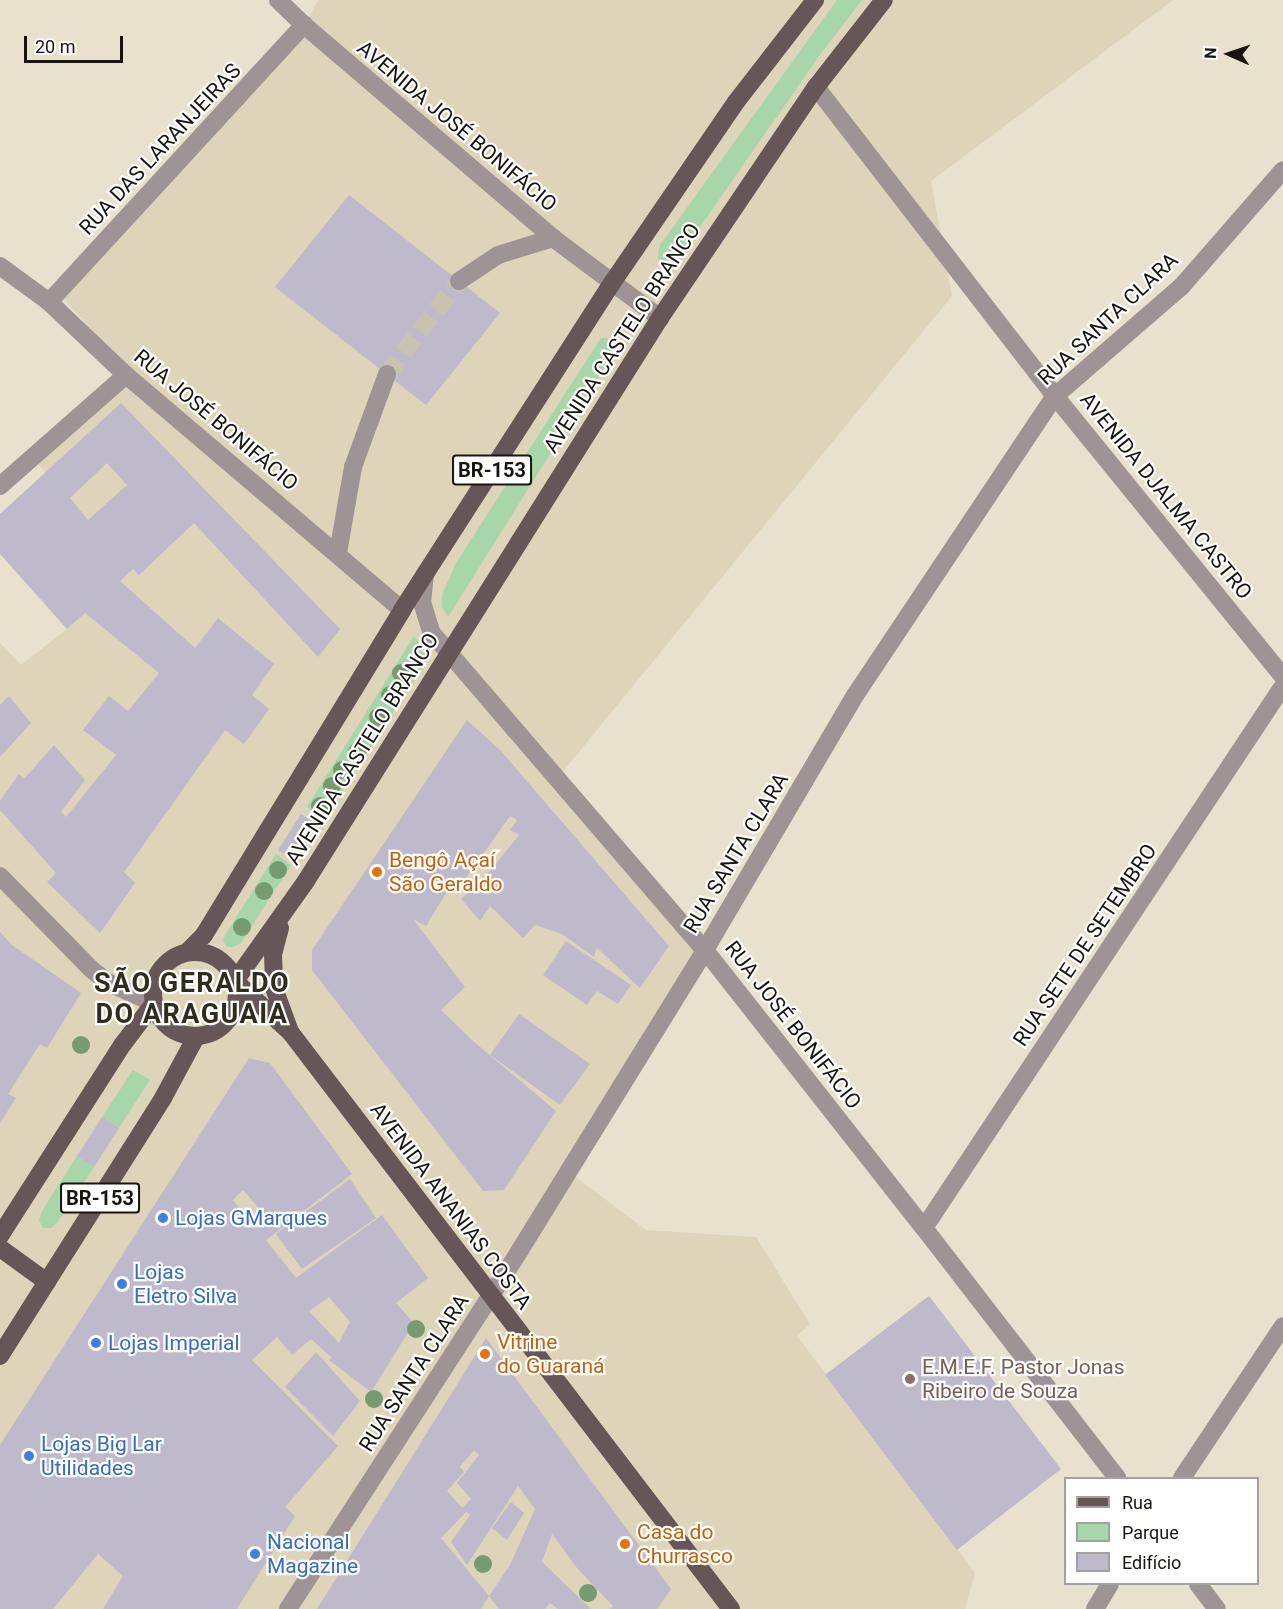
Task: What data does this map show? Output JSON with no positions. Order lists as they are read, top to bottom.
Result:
{
  "streets": {
    "main road": ["AVENIDA CASTELO BRANCO", "BR-153", "AVENIDA ANANIAS COSTA"],
    "street": [
      "AVENIDA JOSÉ BONIFÁCIO",
      "RUA DAS LARANJEIRAS",
      "RUA SANTA CLARA",
      "RUA JOSÉ BONIFÁCIO",
      "AVENIDA DJALMA CASTRO",
      "RUA SETE DE SETEMBRO"
    ]
  },
  "crossings": [
    ["AVENIDA JOSÉ BONIFÁCIO", "RUA DAS LARANJEIRAS"],
    ["AVENIDA JOSÉ BONIFÁCIO", "AVENIDA CASTELO BRANCO"],
    ["RUA DAS LARANJEIRAS", "RUA JOSÉ BONIFÁCIO"],
    ["RUA SANTA CLARA", "RUA JOSÉ BONIFÁCIO"],
    ["RUA SANTA CLARA", "AVENIDA DJALMA CASTRO"],
    ["RUA SANTA CLARA", "AVENIDA ANANIAS COSTA"],
    ["AVENIDA CASTELO BRANCO", "RUA JOSÉ BONIFÁCIO"],
    ["AVENIDA CASTELO BRANCO", "BR-153"],
    ["AVENIDA CASTELO BRANCO", "AVENIDA DJALMA CASTRO"],
    ["AVENIDA CASTELO BRANCO", "AVENIDA ANANIAS COSTA"],
    ["RUA JOSÉ BONIFÁCIO", "RUA SETE DE SETEMBRO"],
    ["BR-153", "AVENIDA ANANIAS COSTA"]
  ],
  "districts": ["SÃO GERALDO DO ARAGUAIA"],
  "places": [
    "Bengô Açaí São Geraldo",
    "Lojas GMarques",
    "Lojas Eletro Silva",
    "Lojas Imperial",
    "Vitrine do Guaraná",
    "E.M.E.F. Pastor Jonas Ribeiro de Souza",
    "Lojas Big Lar Utilidades",
    "Casa do Churrasco",
    "Nacional Magazine"
  ],
  "legend": ["Rua", "Parque", "Edifício"],
  "scale_bar": "20 m",
  "north": "left"
}
